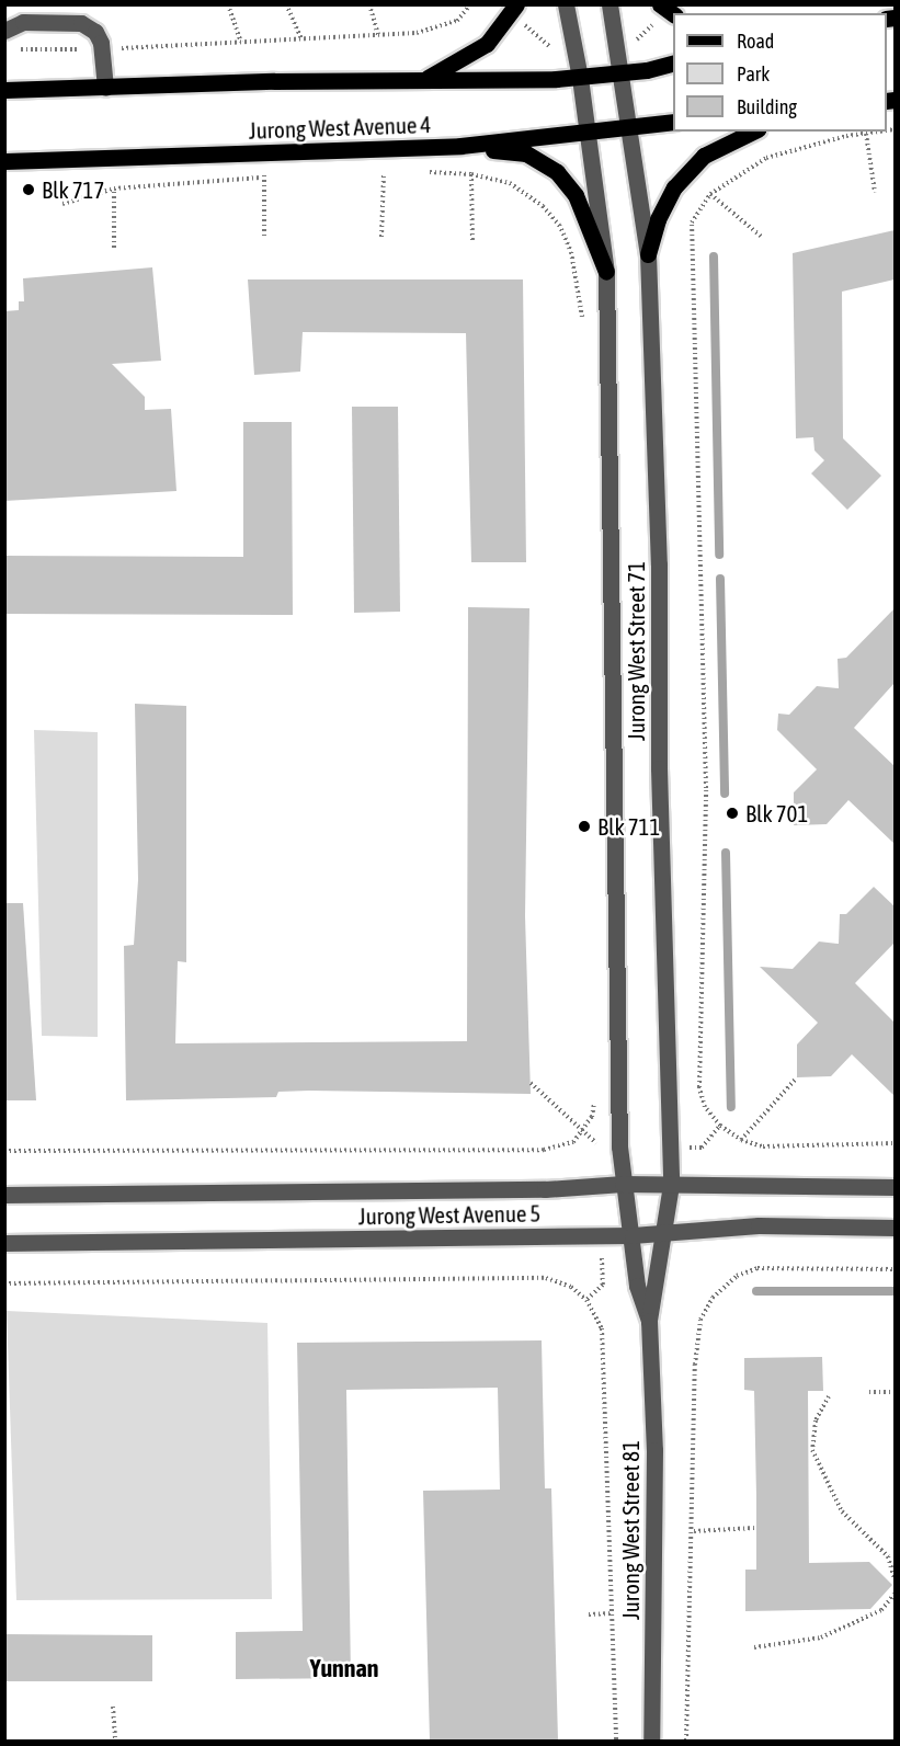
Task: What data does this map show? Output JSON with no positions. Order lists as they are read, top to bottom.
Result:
{
  "streets": {
    "main road": ["Jurong West Avenue 4"],
    "street": ["Jurong West Street 71", "Jurong West Avenue 5", "Jurong West Street 81"]
  },
  "crossings": [
    ["Jurong West Avenue 4", "Jurong West Street 71"],
    ["Jurong West Street 71", "Jurong West Avenue 5"],
    ["Jurong West Street 71", "Jurong West Street 81"],
    ["Jurong West Avenue 5", "Jurong West Street 81"]
  ],
  "districts": ["Yunnan"],
  "places": ["Blk 717", "Blk 701", "Blk 711"],
  "legend": ["Road", "Park", "Building"]
}
